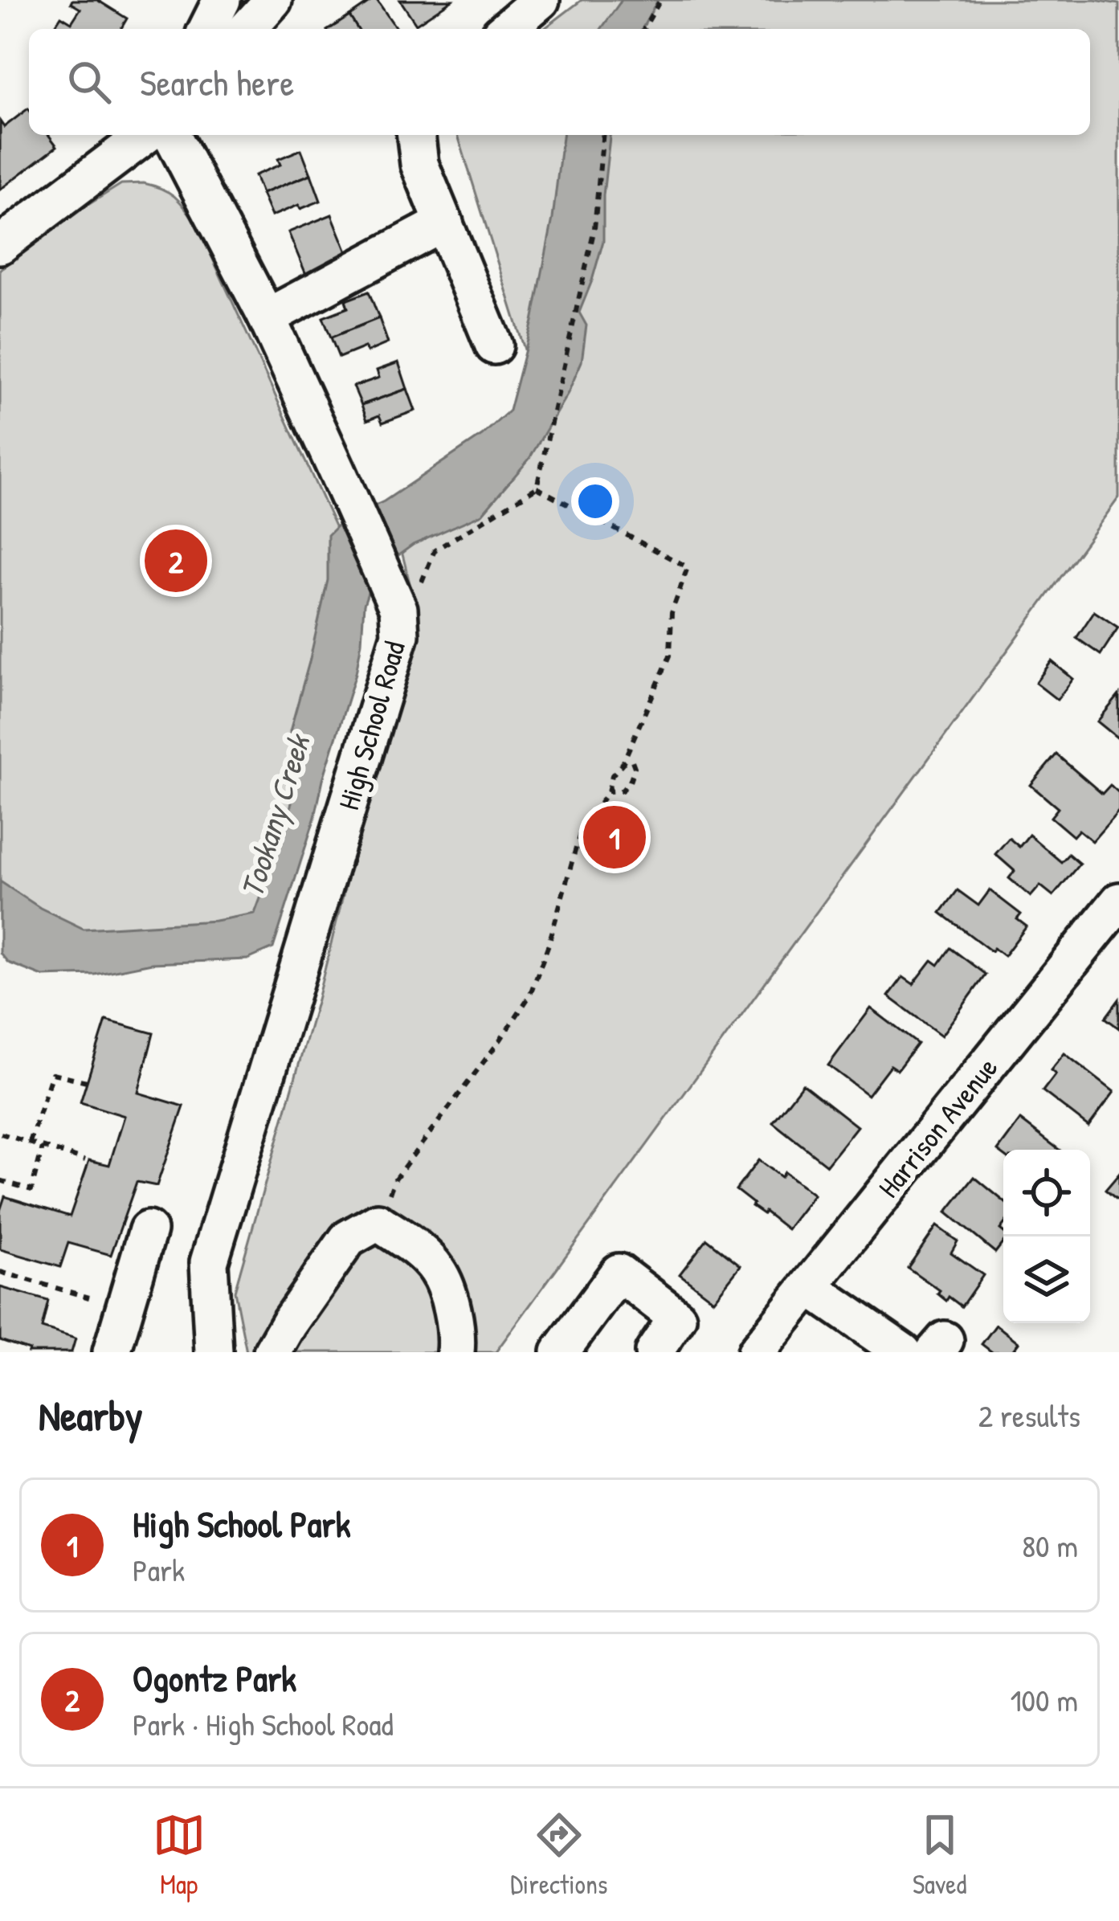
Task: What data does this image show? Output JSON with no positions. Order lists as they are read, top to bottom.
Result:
{
  "streets": {
    "street": ["High School Road", "Harrison Avenue"]
  },
  "water": ["Tookany Creek"],
  "page": {
    "search": "Search here",
    "pins": ["2", "1"],
    "heading": ["Nearby", "2 results"],
    "list": [
      {
        "mark": "1",
        "name": "High School Park",
        "note": "Park",
        "value": "80 m"
      },
      {
        "mark": "2",
        "name": "Ogontz Park",
        "note": "Park · High School Road",
        "value": "100 m"
      }
    ],
    "nav": ["Map", "Directions", "Saved"]
  }
}
